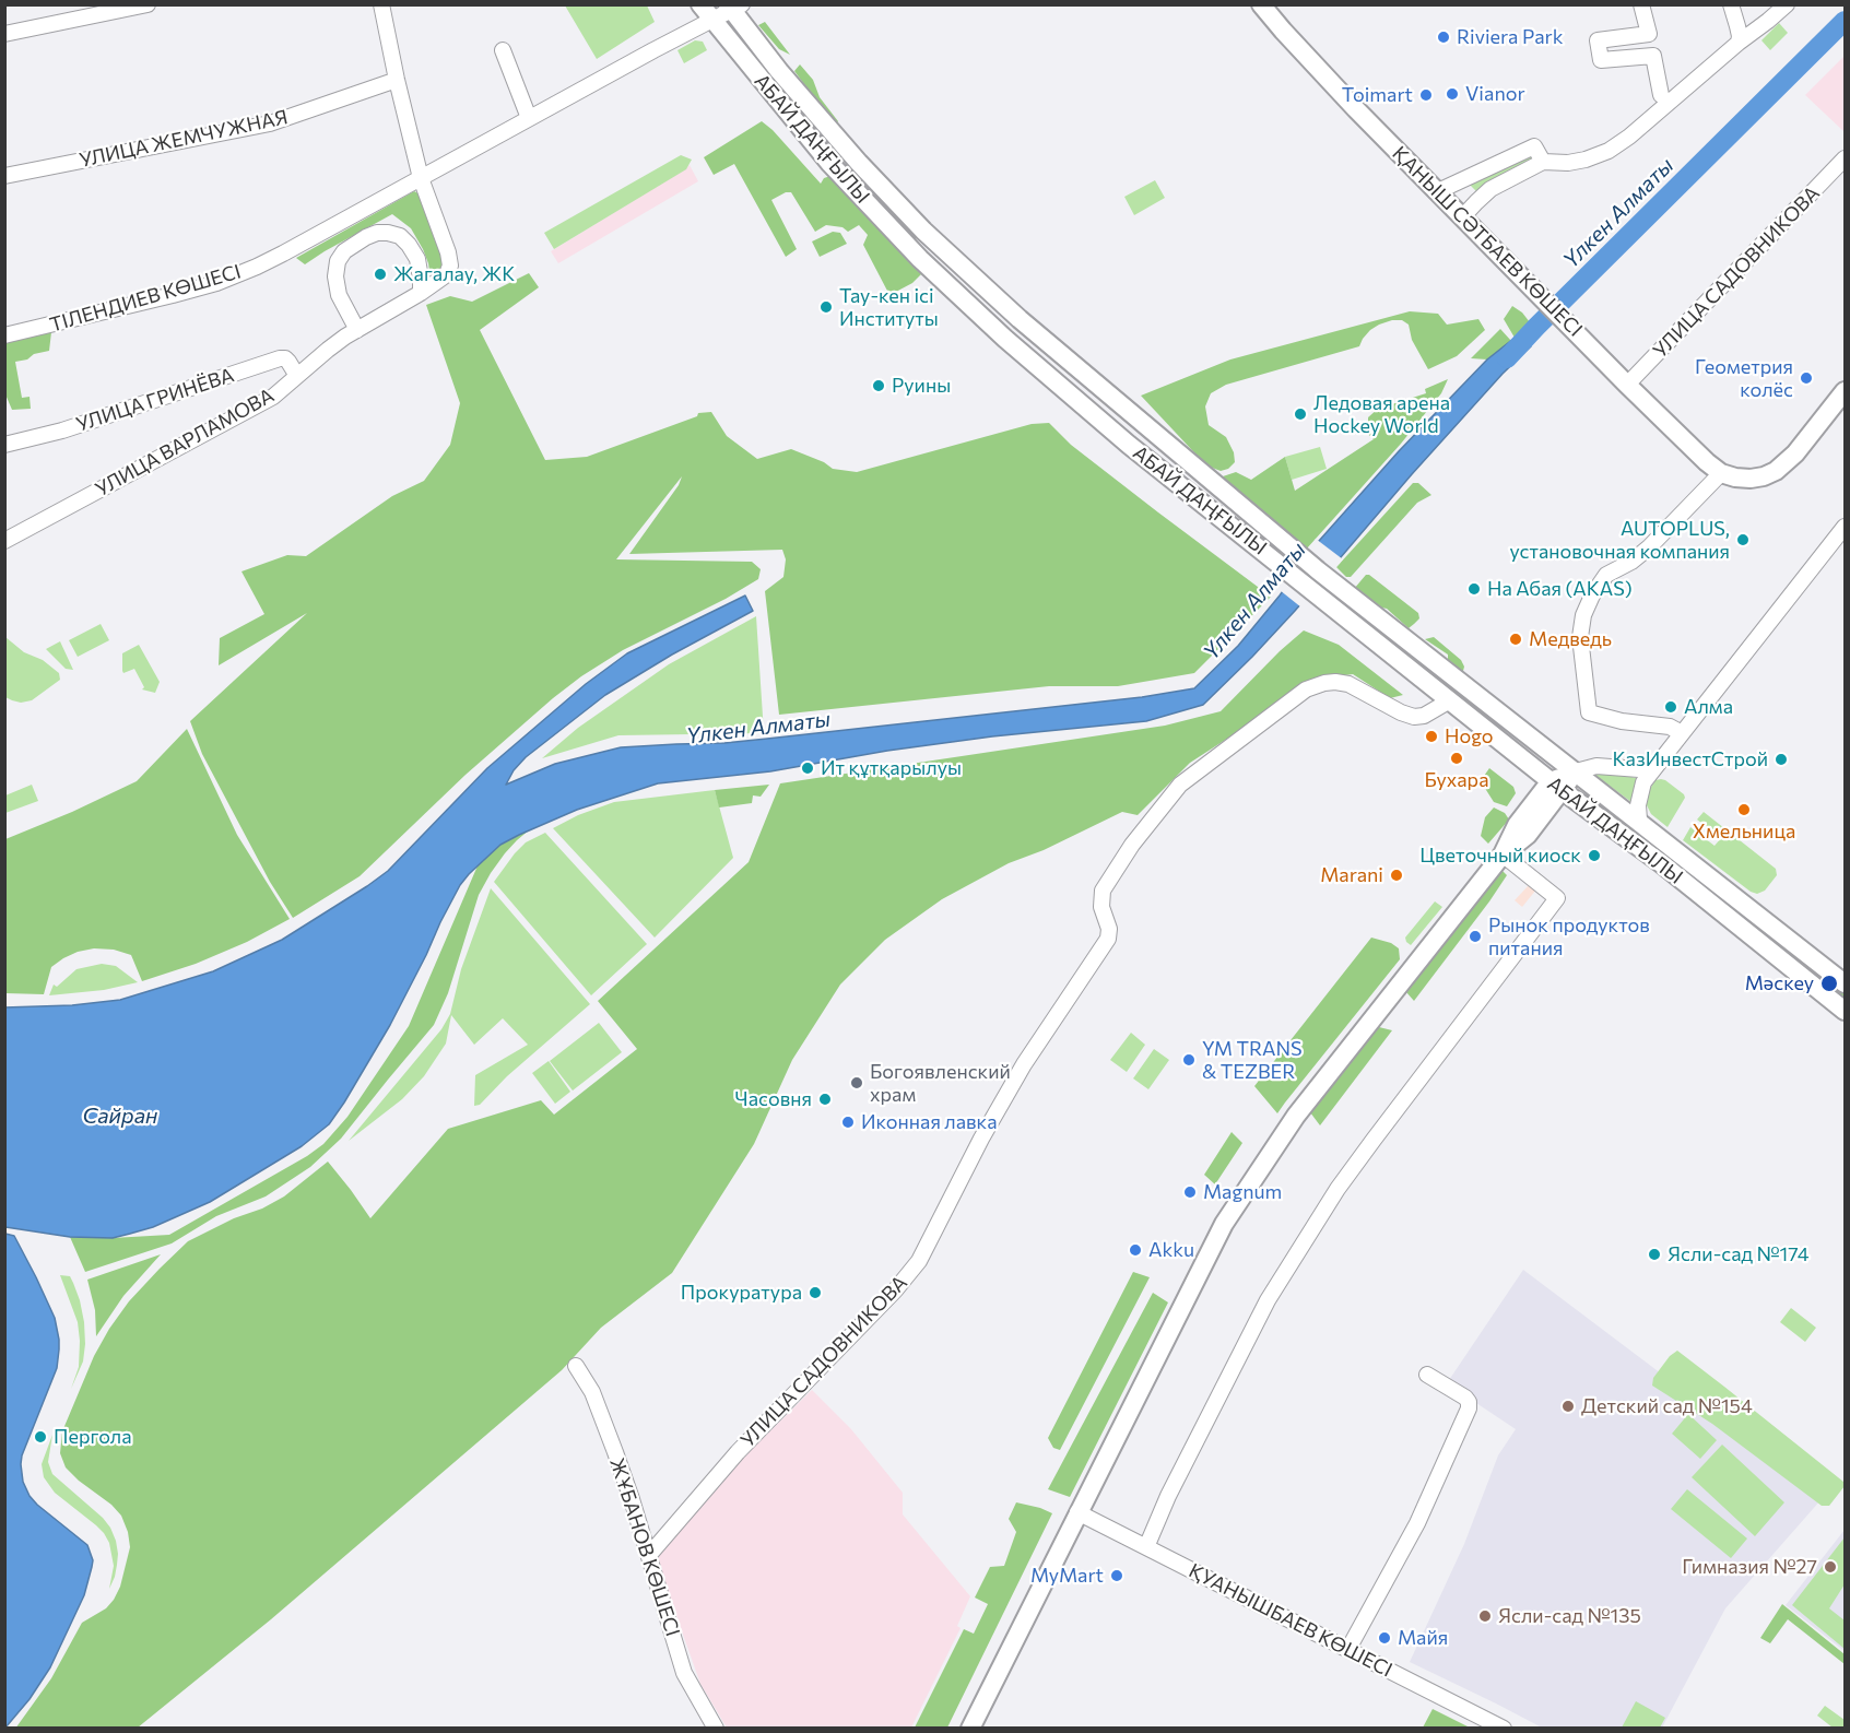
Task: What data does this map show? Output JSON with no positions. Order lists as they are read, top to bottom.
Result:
{
  "streets": {
    "main road": ["АБАЙ ДАҢҒЫЛЫ", "ҚАНЫШ СӘТБАЕВ КӨШЕСІ"],
    "street": [
      "УЛИЦА ЖЕМЧУЖНАЯ",
      "УЛИЦА САДОВНИКОВА",
      "ТІЛЕНДИЕВ КӨШЕСІ",
      "УЛИЦА ГРИНЁВА",
      "УЛИЦА ВАРЛАМОВА",
      "ЖҰБАНОВ КӨШЕСІ",
      "ҚУАНЫШБАЕВ КӨШЕСІ"
    ]
  },
  "crossings": [
    ["АБАЙ ДАҢҒЫЛЫ", "УЛИЦА САДОВНИКОВА"],
    ["АБАЙ ДАҢҒЫЛЫ", "ТІЛЕНДИЕВ КӨШЕСІ"],
    ["ҚАНЫШ СӘТБАЕВ КӨШЕСІ", "УЛИЦА САДОВНИКОВА"],
    ["УЛИЦА САДОВНИКОВА", "ЖҰБАНОВ КӨШЕСІ"],
    ["ТІЛЕНДИЕВ КӨШЕСІ", "УЛИЦА ВАРЛАМОВА"],
    ["УЛИЦА ГРИНЁВА", "УЛИЦА ВАРЛАМОВА"]
  ],
  "water": ["Үлкен Алматы", "Сайран"],
  "places": [
    "Riviera Park",
    "Vianor",
    "Toimart",
    "Жагалау, ЖК",
    "Тау-кен ісі Институты",
    "Геометрия колёс",
    "Руины",
    "Ледовая арена Hockey World",
    "AUTOPLUS, установочная компания",
    "На Абая (AKAS)",
    "Медведь",
    "Алма",
    "Hogo",
    "Бухара",
    "КазИнвестСтрой",
    "Ит құтқарылуы",
    "Хмельница",
    "Цветочный киоск",
    "Marani",
    "Рынок продуктов питания",
    "Мәскеу",
    "YM TRANS & TEZBER",
    "Богоявленский храм",
    "Часовня",
    "Иконная лавка",
    "Magnum",
    "Akku",
    "Ясли-сад №174",
    "Прокуратура",
    "Детский сад №154",
    "Пергола",
    "Гимназия №27",
    "MyMart",
    "Ясли-сад №135",
    "Майя"
  ]
}
